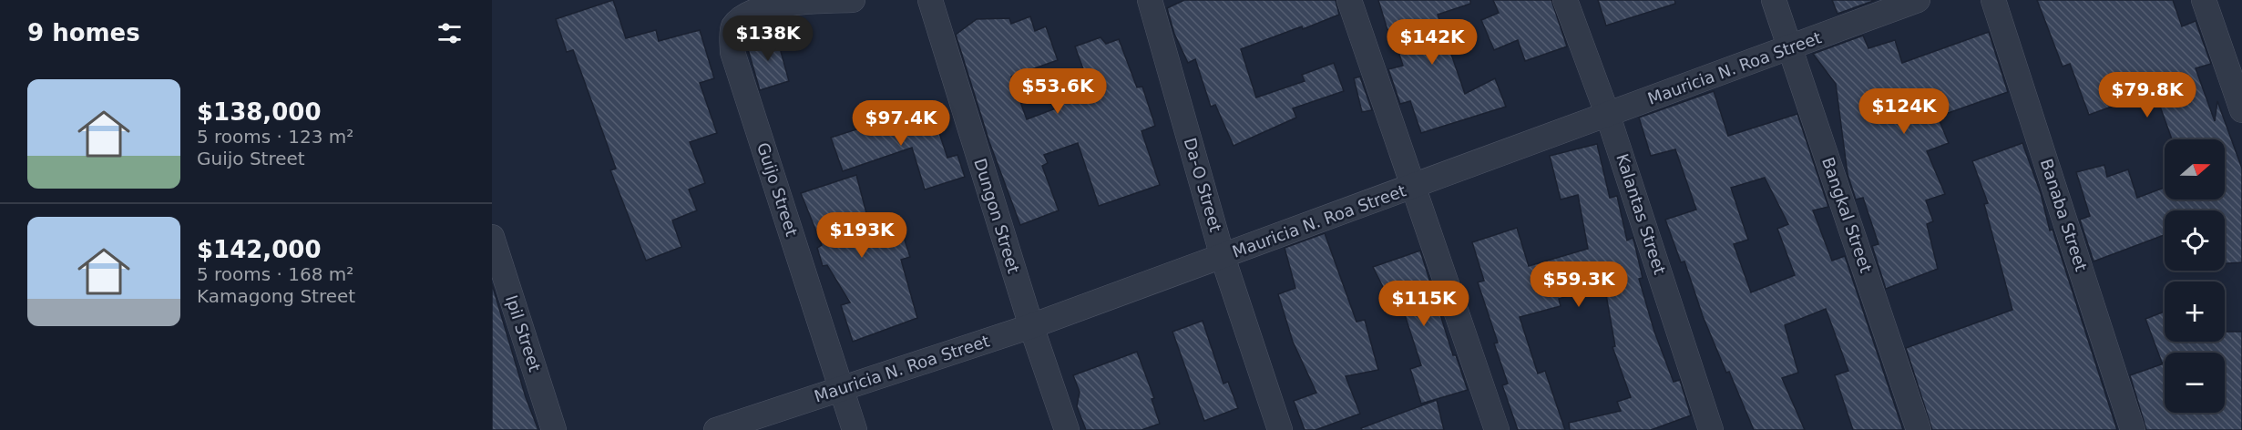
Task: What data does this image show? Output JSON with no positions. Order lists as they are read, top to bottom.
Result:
{
  "streets": {
    "street": [
      "Mauricia N. Roa Street",
      "Da-O Street",
      "Guijo Street",
      "Kalantas Street",
      "Bangkal Street",
      "Banaba Street",
      "Dungon Street",
      "Ipil Street"
    ]
  },
  "crossings": [
    ["Mauricia N. Roa Street", "Da-O Street"],
    ["Mauricia N. Roa Street", "Guijo Street"],
    ["Mauricia N. Roa Street", "Kalantas Street"],
    ["Mauricia N. Roa Street", "Bangkal Street"],
    ["Mauricia N. Roa Street", "Dungon Street"]
  ],
  "north": "right",
  "page": {
    "heading": "9 homes",
    "price": [
      "$138K",
      "$142K",
      "$53.6K",
      "$79.8K",
      "$124K",
      "$97.4K",
      "$193K",
      "$59.3K",
      "$115K"
    ],
    "list": [
      {
        "name": "$138,000",
        "note": "5 rooms · 123 m² · Guijo Street"
      },
      {
        "name": "$142,000",
        "note": "5 rooms · 168 m² · Kamagong Street"
      }
    ],
    "map_buttons": ["+", "−"]
  }
}
